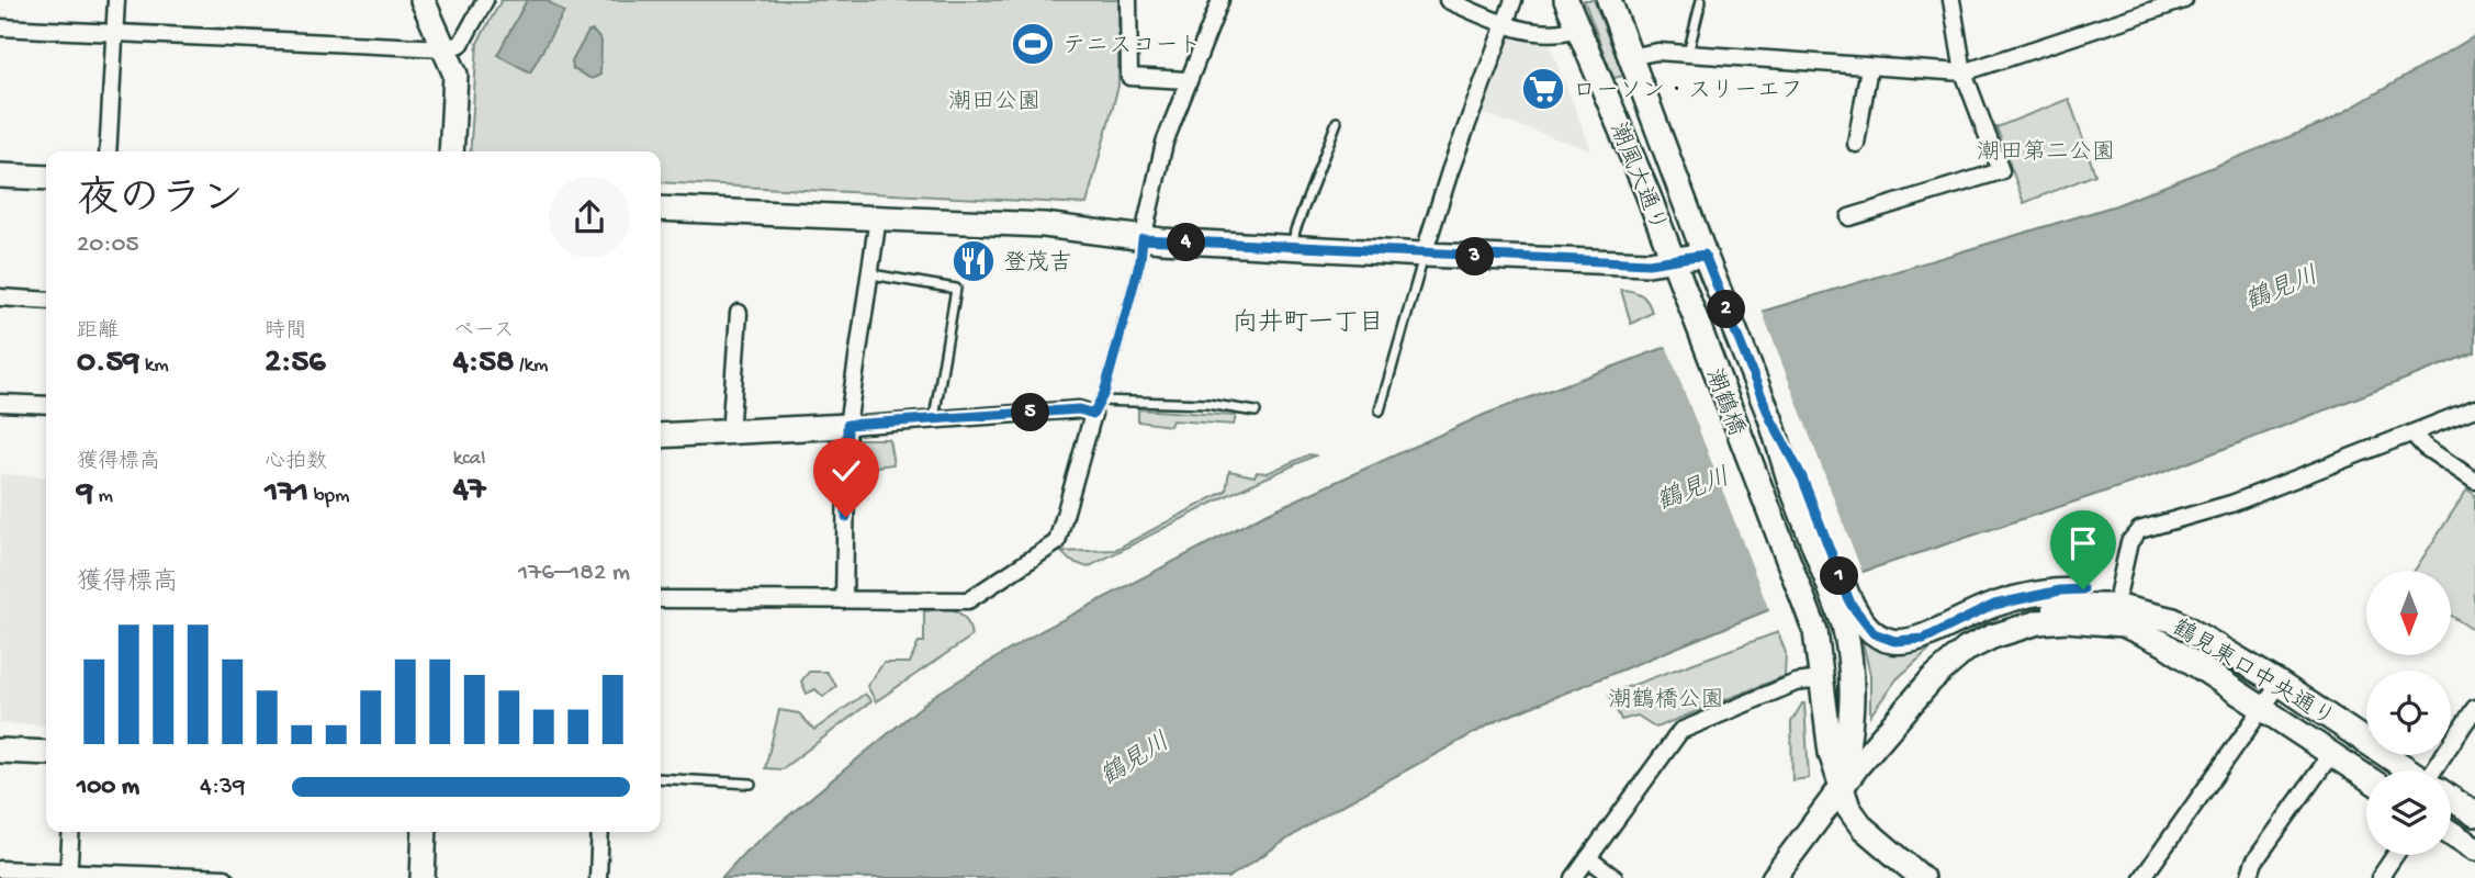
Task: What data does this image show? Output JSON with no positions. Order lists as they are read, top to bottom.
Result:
{
  "streets": {
    "street": ["潮風大通り", "潮鶴橋", "鶴見東口中央通り"]
  },
  "crossings": [
    ["潮風大通り", "潮鶴橋"],
    ["潮鶴橋", "鶴見東口中央通り"]
  ],
  "districts": ["向井町一丁目"],
  "water": ["鶴見川"],
  "parks": ["潮田公園", "潮田第二公園", "潮鶴橋公園"],
  "places": {
    "sports": ["テニスコート"],
    "supermarket": ["ローソン・スリーエフ"],
    "restaurant": ["登茂吉"]
  },
  "north": "bottom",
  "page": {
    "heading": ["夜のラン", "20:05"],
    "pins": [
      "4",
      "3",
      "2",
      "5",
      "1"
    ],
    "stats": [
      ["距離", "0.59 km"],
      ["時間", "2:56"],
      ["ペース", "4:58 /km"],
      ["獲得標高", "9 m"],
      ["心拍数", "171 bpm"],
      ["kcal", "47"]
    ],
    "chart": ["獲得標高", "176–182 m"],
    "list": [
      {
        "name": "100 m",
        "note": "4:39"
      }
    ]
  }
}
